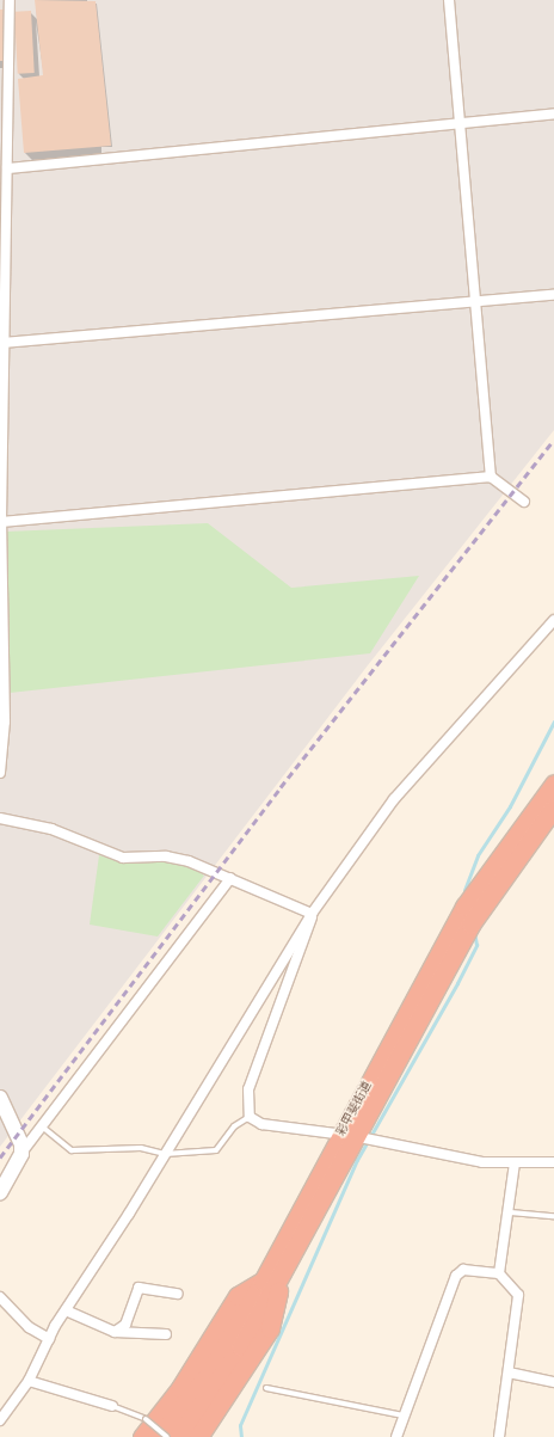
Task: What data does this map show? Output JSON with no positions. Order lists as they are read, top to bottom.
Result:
{
  "streets": {
    "highway": ["彩甲斐街道"]
  }
}
